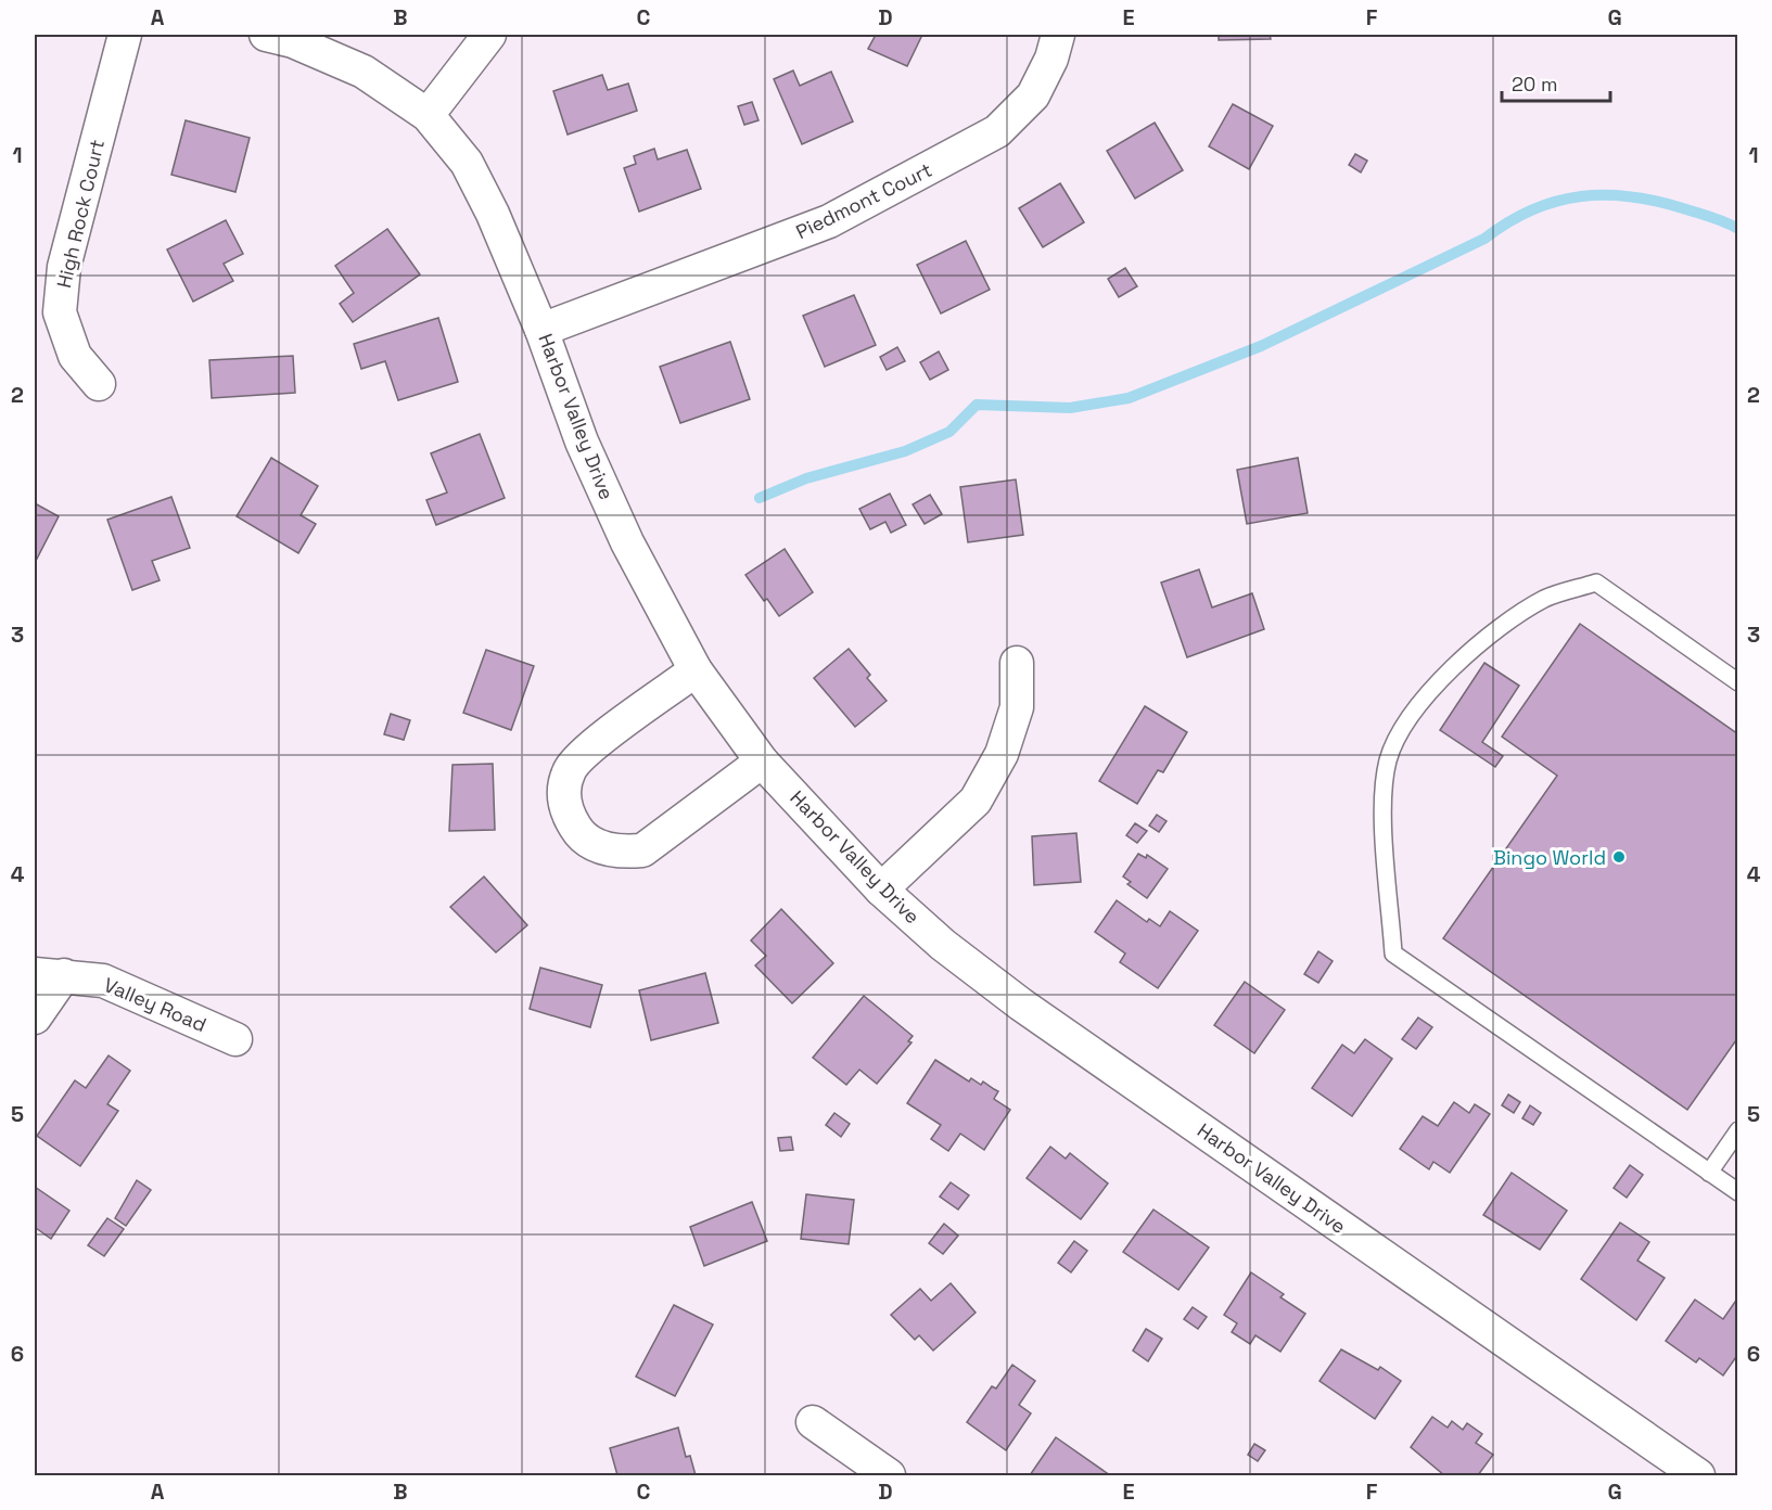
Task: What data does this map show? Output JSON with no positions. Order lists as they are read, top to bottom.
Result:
{
  "streets": {
    "street": [
      "Piedmont Court",
      "High Rock Court",
      "Harbor Valley Drive",
      "Valley Road"
    ]
  },
  "crossings": [
    ["Piedmont Court", "Harbor Valley Drive"]
  ],
  "places": ["Bingo World"],
  "scale_bar": "20 m",
  "grid": {
    "columns": [
      "A",
      "B",
      "C",
      "D",
      "E",
      "F",
      "G"
    ],
    "rows": [
      "1",
      "2",
      "3",
      "4",
      "5",
      "6"
    ]
  }
}
